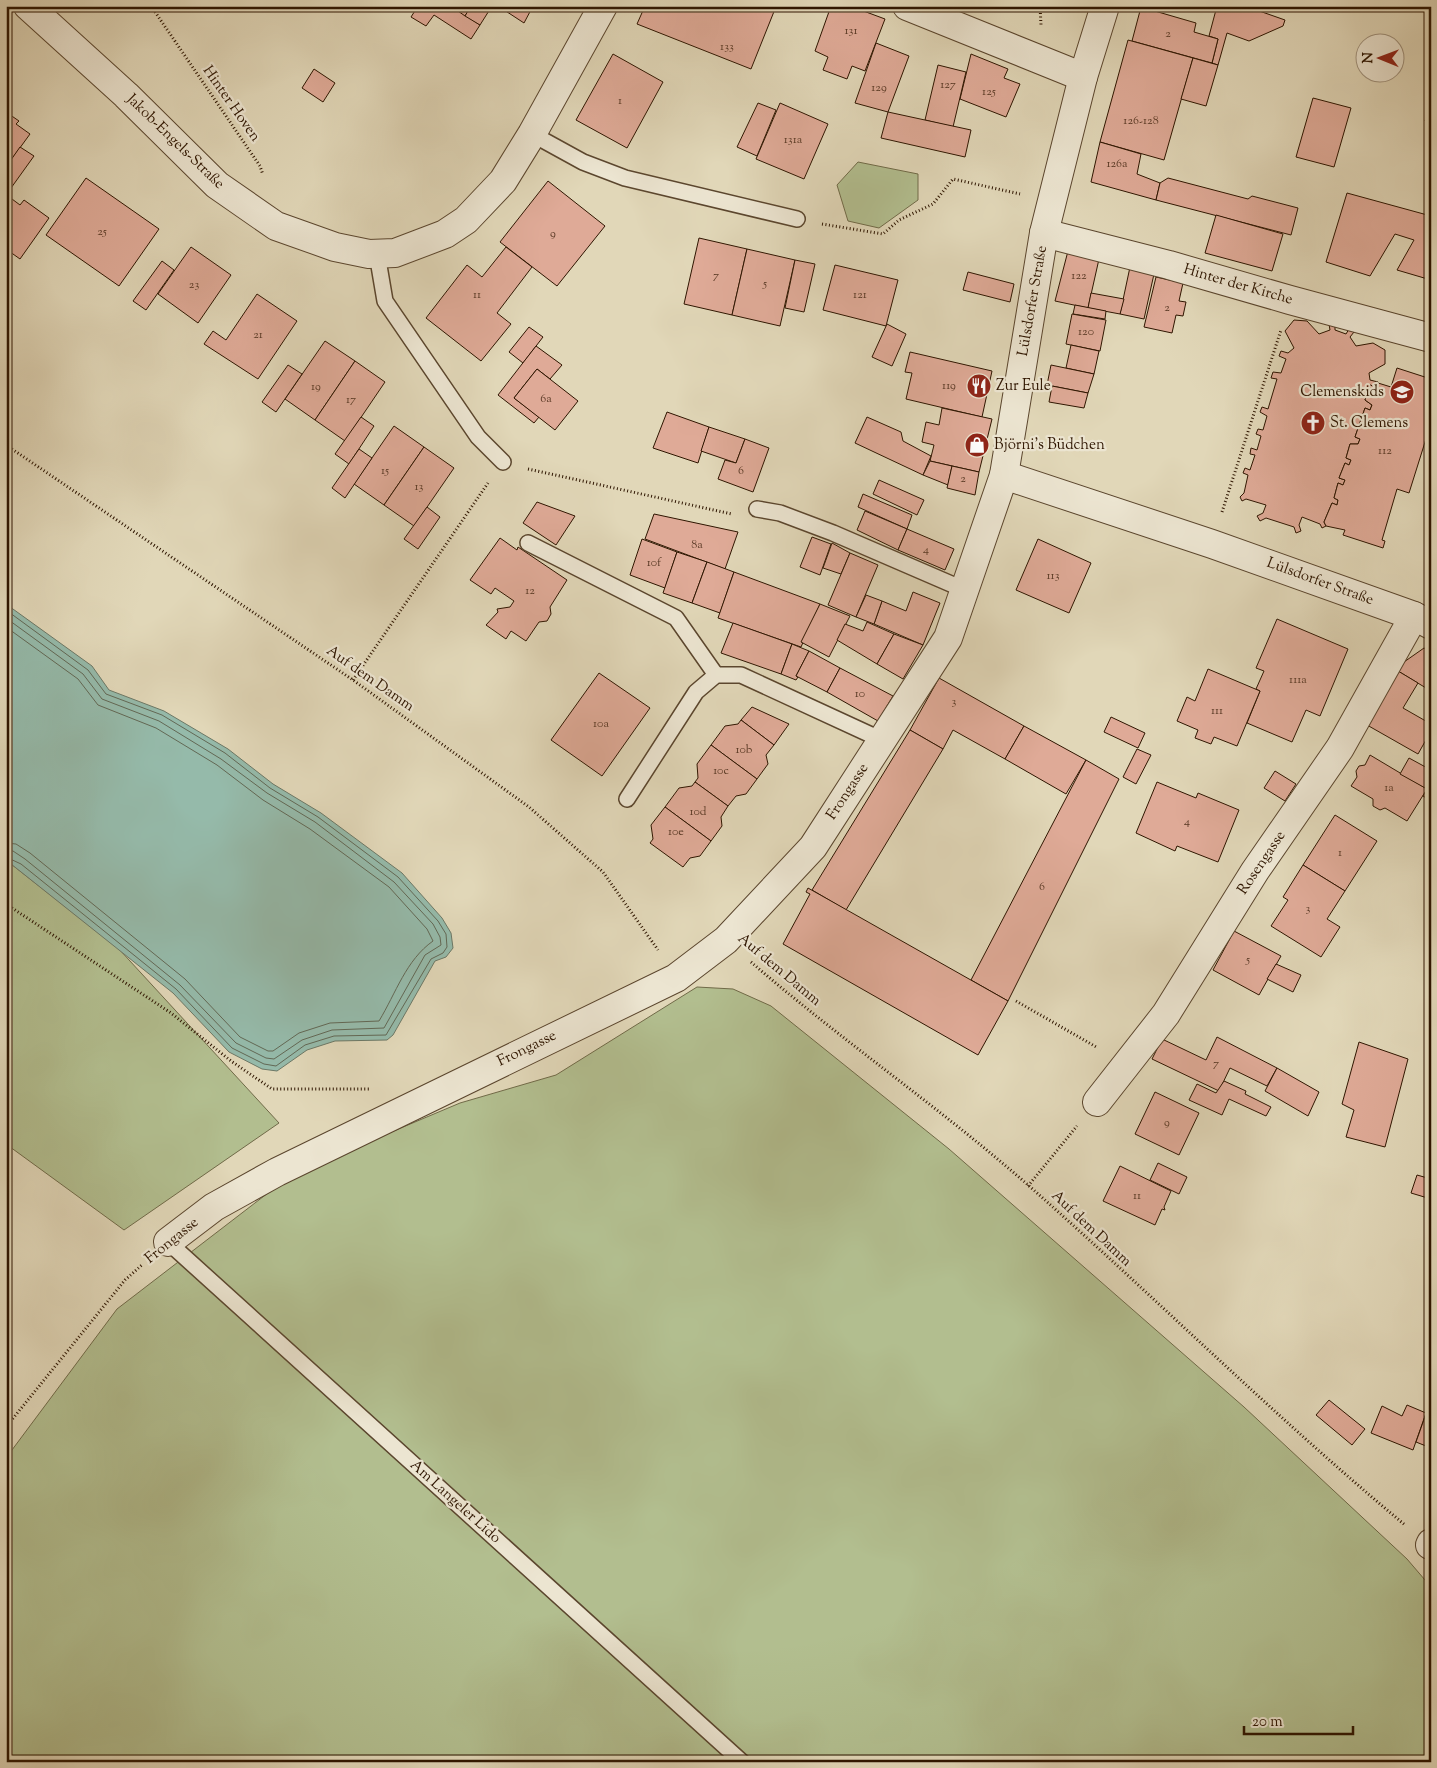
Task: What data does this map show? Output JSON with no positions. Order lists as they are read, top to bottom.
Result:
{
  "streets": {
    "street": [
      "Jakob-Engels-Straße",
      "Hinter der Kirche",
      "Lülsdorfer Straße",
      "Frongasse",
      "Rosengasse"
    ],
    "lane": ["Am Langeler Lido"],
    "path": ["Hinter Hoven", "Auf dem Damm"]
  },
  "crossings": [
    ["Hinter Hoven", "Jakob-Engels-Straße"],
    ["Hinter der Kirche", "Lülsdorfer Straße"],
    ["Lülsdorfer Straße", "Frongasse"],
    ["Lülsdorfer Straße", "Rosengasse"],
    ["Auf dem Damm", "Frongasse"],
    ["Frongasse", "Am Langeler Lido"]
  ],
  "places": {
    "restaurant": ["Zur Eule"],
    "school or university": ["Clemenskids"],
    "church": ["St. Clemens"],
    "shop": ["Björni's Büdchen"]
  },
  "house_numbers": [
    "131",
    "2",
    "133",
    "127",
    "129",
    "125",
    "1",
    "126-128",
    "131a",
    "126a",
    "25",
    "9",
    "7",
    "122",
    "5",
    "23",
    "11",
    "121",
    "2",
    "120",
    "21",
    "119",
    "19",
    "6a",
    "17",
    "112",
    "15",
    "6",
    "2",
    "13",
    "8a",
    "4",
    "10f",
    "113",
    "12",
    "111a",
    "10",
    "3",
    "111",
    "10a",
    "10b",
    "10c",
    "1a",
    "10d",
    "4",
    "10e",
    "1",
    "6",
    "3",
    "5",
    "7",
    "9",
    "11"
  ],
  "scale_bar": "20 m",
  "north": "left"
}
